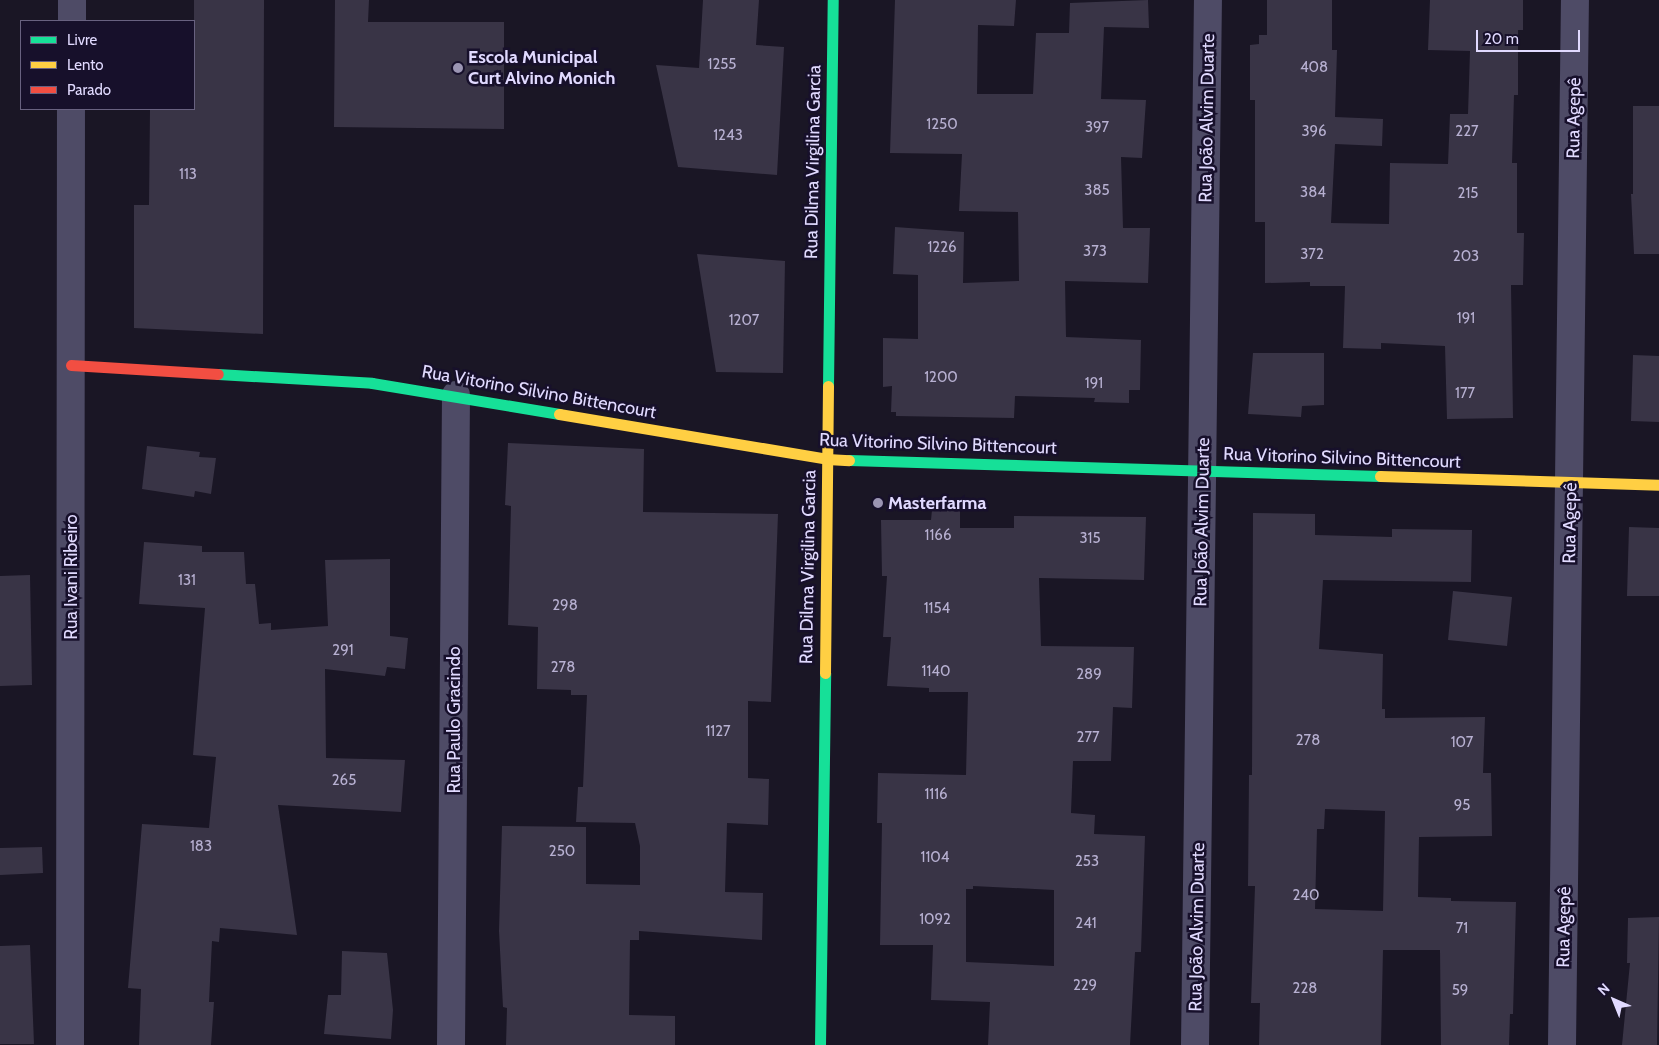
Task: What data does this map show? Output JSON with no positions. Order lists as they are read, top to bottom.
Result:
{
  "streets": {
    "street": [
      "Rua João Alvim Duarte",
      "Rua Agepê",
      "Rua Dilma Virgilina Garcia",
      "Rua Vitorino Silvino Bittencourt",
      "Rua Ivani Ribeiro",
      "Rua Paulo Gracindo"
    ]
  },
  "crossings": [
    ["Rua João Alvim Duarte", "Rua Vitorino Silvino Bittencourt"],
    ["Rua Agepê", "Rua Vitorino Silvino Bittencourt"],
    ["Rua Dilma Virgilina Garcia", "Rua Vitorino Silvino Bittencourt"],
    ["Rua Vitorino Silvino Bittencourt", "Rua Ivani Ribeiro"],
    ["Rua Vitorino Silvino Bittencourt", "Rua Paulo Gracindo"]
  ],
  "places": ["Escola Municipal Curt Alvino Monich", "Masterfarma"],
  "house_numbers": [
    "1255",
    "408",
    "1250",
    "397",
    "396",
    "227",
    "1243",
    "113",
    "385",
    "384",
    "215",
    "1226",
    "373",
    "372",
    "203",
    "191",
    "1207",
    "1200",
    "191",
    "177",
    "1166",
    "315",
    "131",
    "298",
    "1154",
    "291",
    "278",
    "1140",
    "289",
    "1127",
    "277",
    "278",
    "107",
    "265",
    "1116",
    "95",
    "183",
    "250",
    "1104",
    "253",
    "240",
    "1092",
    "241",
    "71",
    "229",
    "228",
    "59"
  ],
  "legend": ["Livre", "Lento", "Parado"],
  "scale_bar": "20 m",
  "north": "top left"
}
